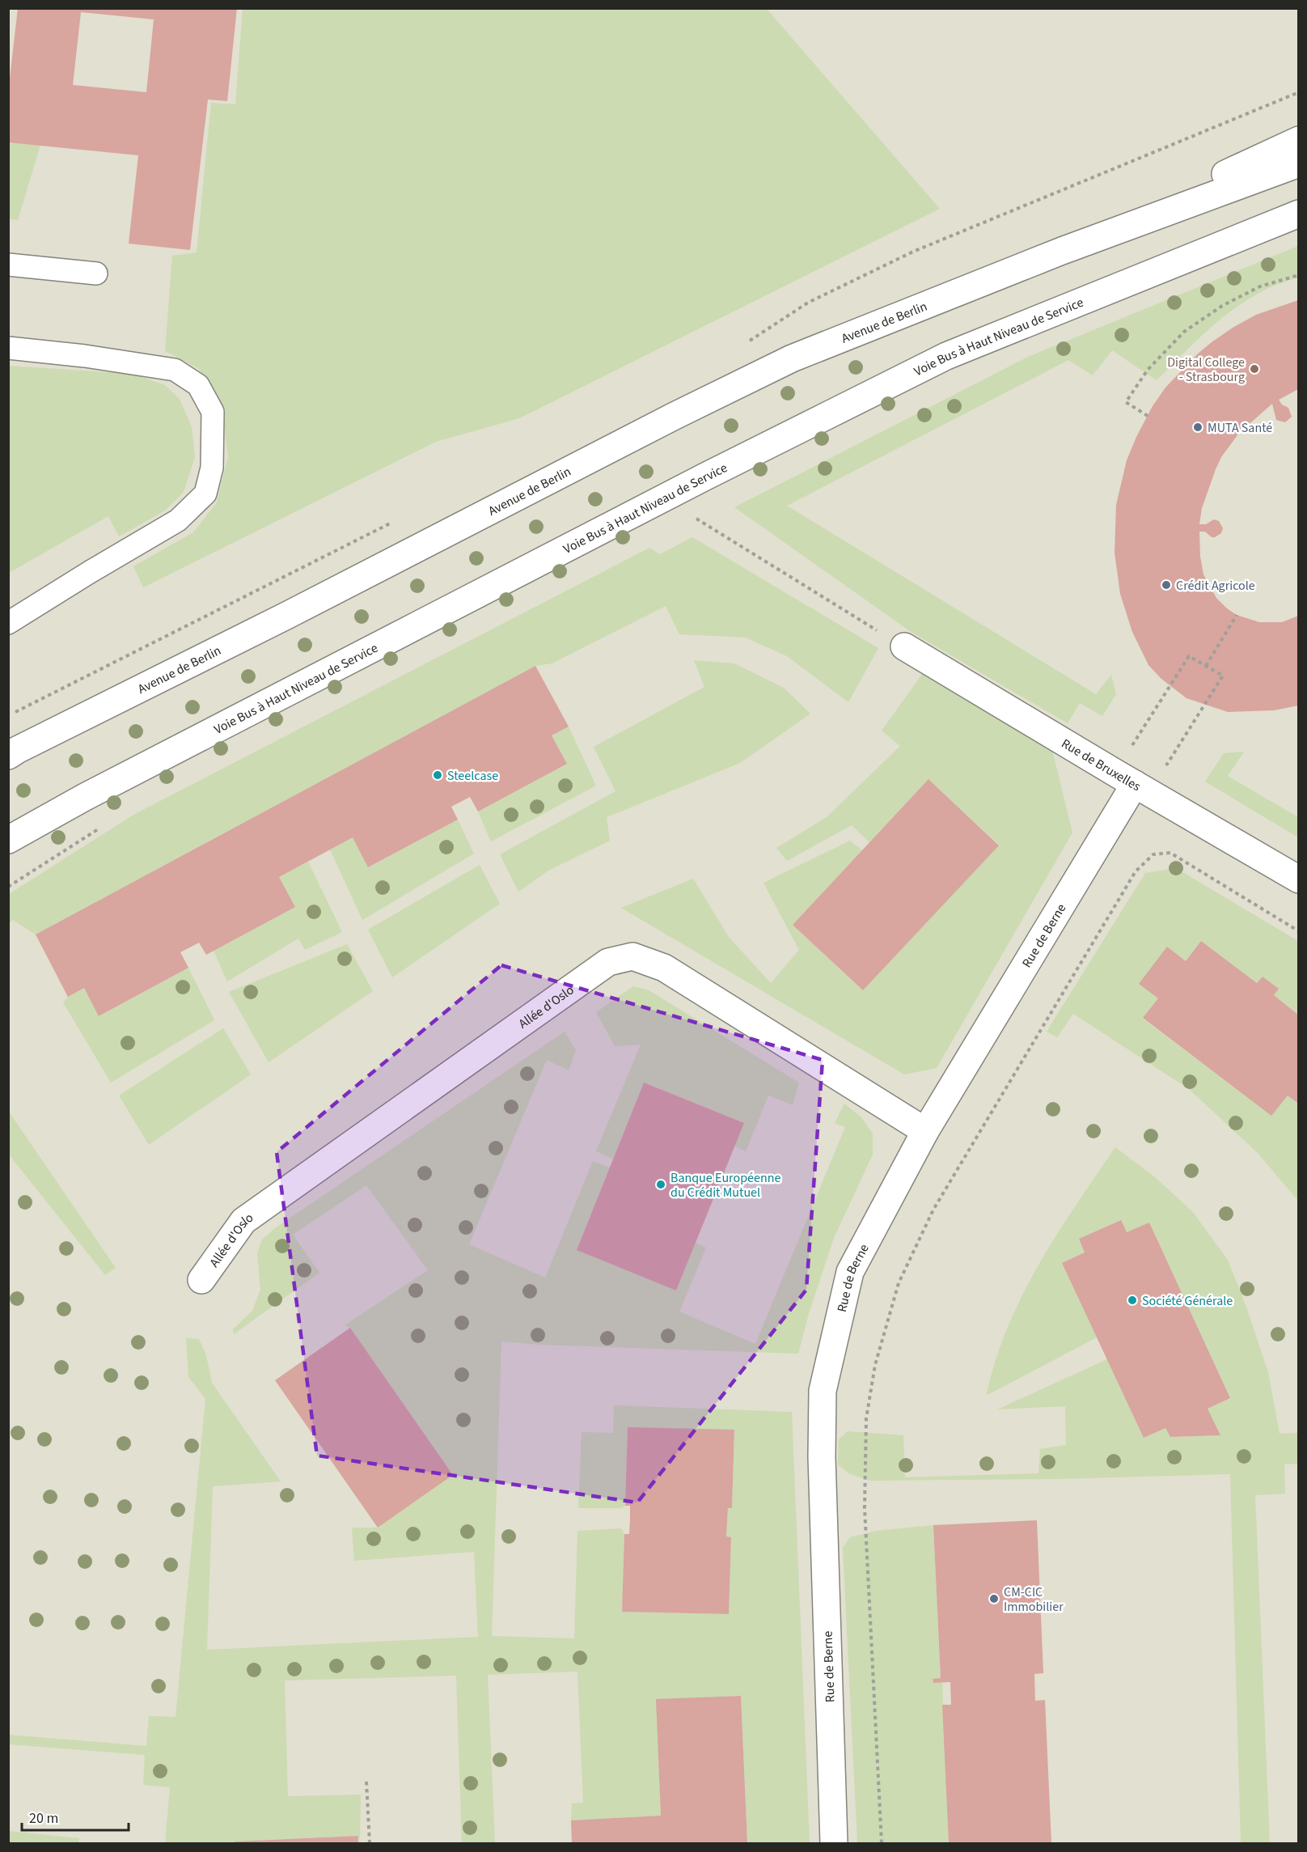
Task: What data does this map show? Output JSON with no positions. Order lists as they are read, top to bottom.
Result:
{
  "streets": {
    "street": [
      "Avenue de Berlin",
      "Voie Bus à Haut Niveau de Service",
      "Rue de Bruxelles",
      "Rue de Berne",
      "Allée d'Oslo"
    ]
  },
  "crossings": [
    ["Rue de Bruxelles", "Rue de Berne"],
    ["Rue de Berne", "Allée d'Oslo"]
  ],
  "places": [
    "Digital College - Strasbourg",
    "MUTA Santé",
    "Crédit Agricole",
    "Steelcase",
    "Banque Européenne du Crédit Mutuel",
    "Société Générale",
    "CM-CIC Immobilier"
  ],
  "scale_bar": "20 m"
}
